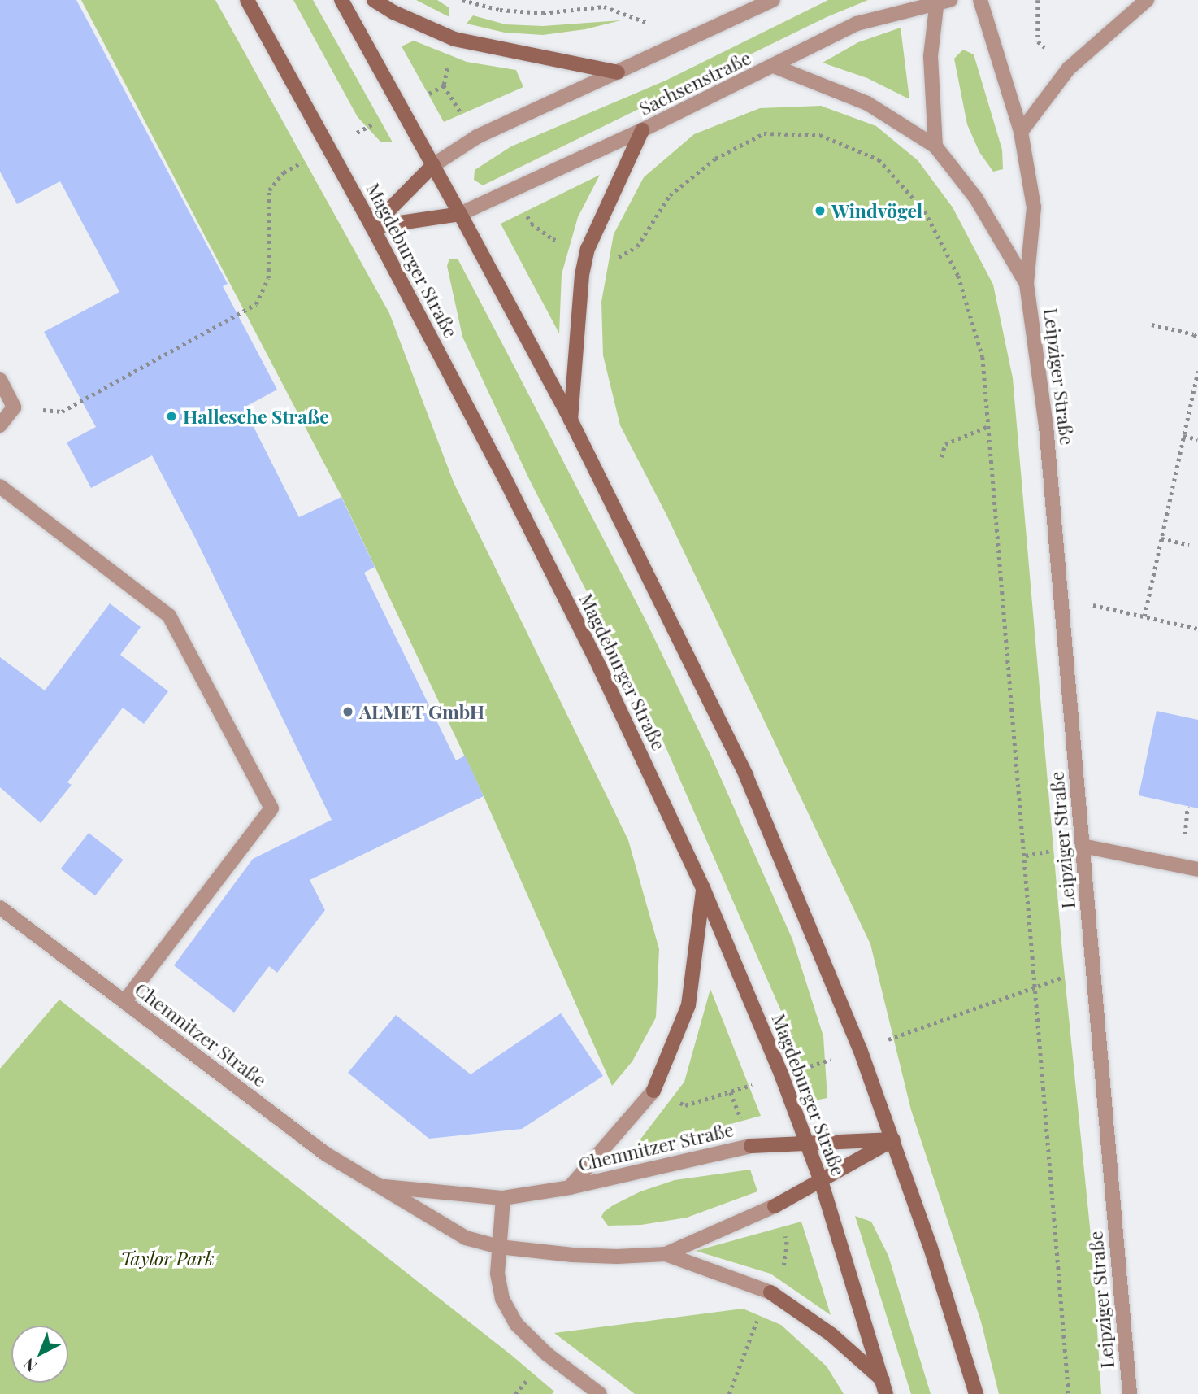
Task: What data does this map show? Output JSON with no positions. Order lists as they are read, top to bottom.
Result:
{
  "streets": {
    "main road": ["Magdeburger Straße"],
    "street": ["Sachsenstraße", "Leipziger Straße", "Chemnitzer Straße"]
  },
  "crossings": [
    ["Sachsenstraße", "Leipziger Straße"]
  ],
  "parks": ["Taylor Park"],
  "places": ["Windvögel", "Hallesche Straße", "ALMET GmbH"],
  "north": "bottom left"
}
